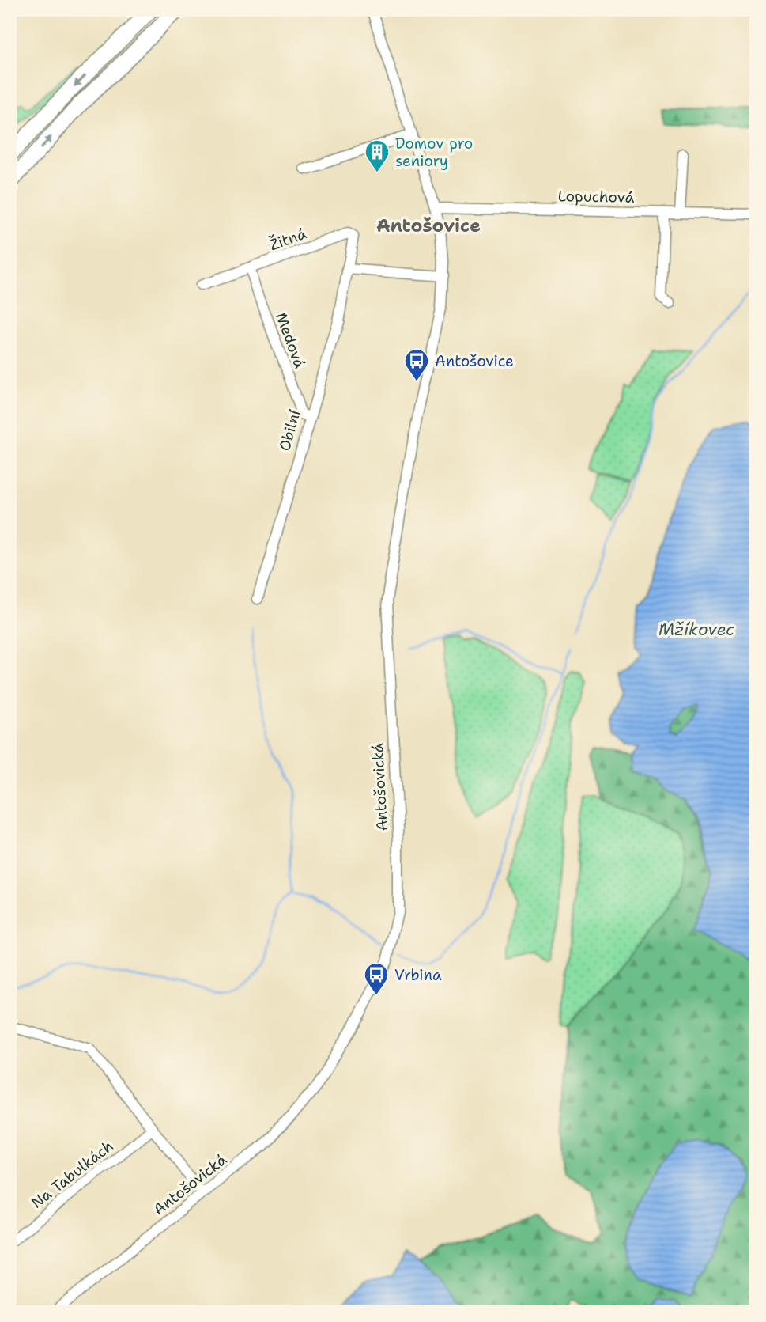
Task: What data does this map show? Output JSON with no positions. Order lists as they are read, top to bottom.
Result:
{
  "streets": {
    "street": [
      "Lopuchová",
      "Žitná",
      "Medová",
      "Obilní",
      "Antošovická",
      "Na Tabulkách"
    ]
  },
  "crossings": [
    ["Lopuchová", "Antošovická"],
    ["Žitná", "Medová"],
    ["Žitná", "Obilní"],
    ["Medová", "Obilní"]
  ],
  "districts": ["Antošovice"],
  "water": ["Mžíkovec"],
  "places": {
    "building": ["Domov pro seniory"],
    "bus stop": ["Antošovice", "Vrbina"]
  }
}
